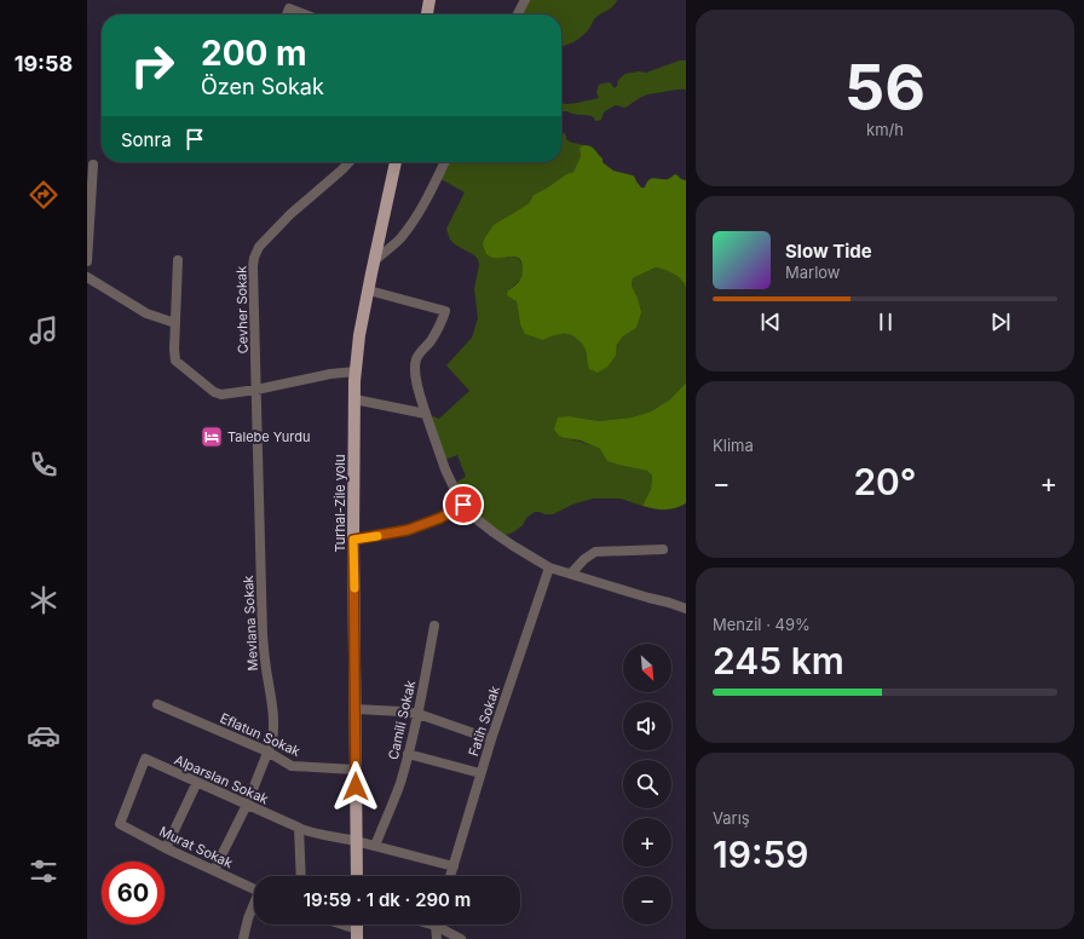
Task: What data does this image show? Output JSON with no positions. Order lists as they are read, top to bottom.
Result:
{
  "streets": {
    "main road": ["Turhal-Zile yolu"],
    "street": [
      "Cevher Sokak",
      "Mevlana Sokak",
      "Camili Sokak",
      "Fatih Sokak",
      "Eflatun Sokak",
      "Alparslan Sokak",
      "Murat Sokak"
    ]
  },
  "crossings": [
    ["Cevher Sokak", "Mevlana Sokak"],
    ["Turhal-Zile yolu", "Eflatun Sokak"],
    ["Turhal-Zile yolu", "Alparslan Sokak"],
    ["Mevlana Sokak", "Eflatun Sokak"],
    ["Mevlana Sokak", "Alparslan Sokak"],
    ["Mevlana Sokak", "Murat Sokak"],
    ["Camili Sokak", "Alparslan Sokak"],
    ["Fatih Sokak", "Alparslan Sokak"],
    ["Alparslan Sokak", "Murat Sokak"]
  ],
  "places": {
    "hotel": ["Talebe Yurdu"]
  },
  "north": "bottom right",
  "page": {
    "tabs": "19:58",
    "tile": [
      ["56", "km/h"],
      "Klima",
      ["Menzil · 49%", "245 km"],
      ["Varış", "19:59"]
    ],
    "turn": ["200 m", "Özen Sokak"],
    "then": "Sonra",
    "song": ["Slow Tide", "Marlow"],
    "heat": ["−", "20°", "+"],
    "map_buttons": ["+", "−"],
    "limit": "60",
    "trip": "19:59 · 1 dk · 290 m"
  }
}
